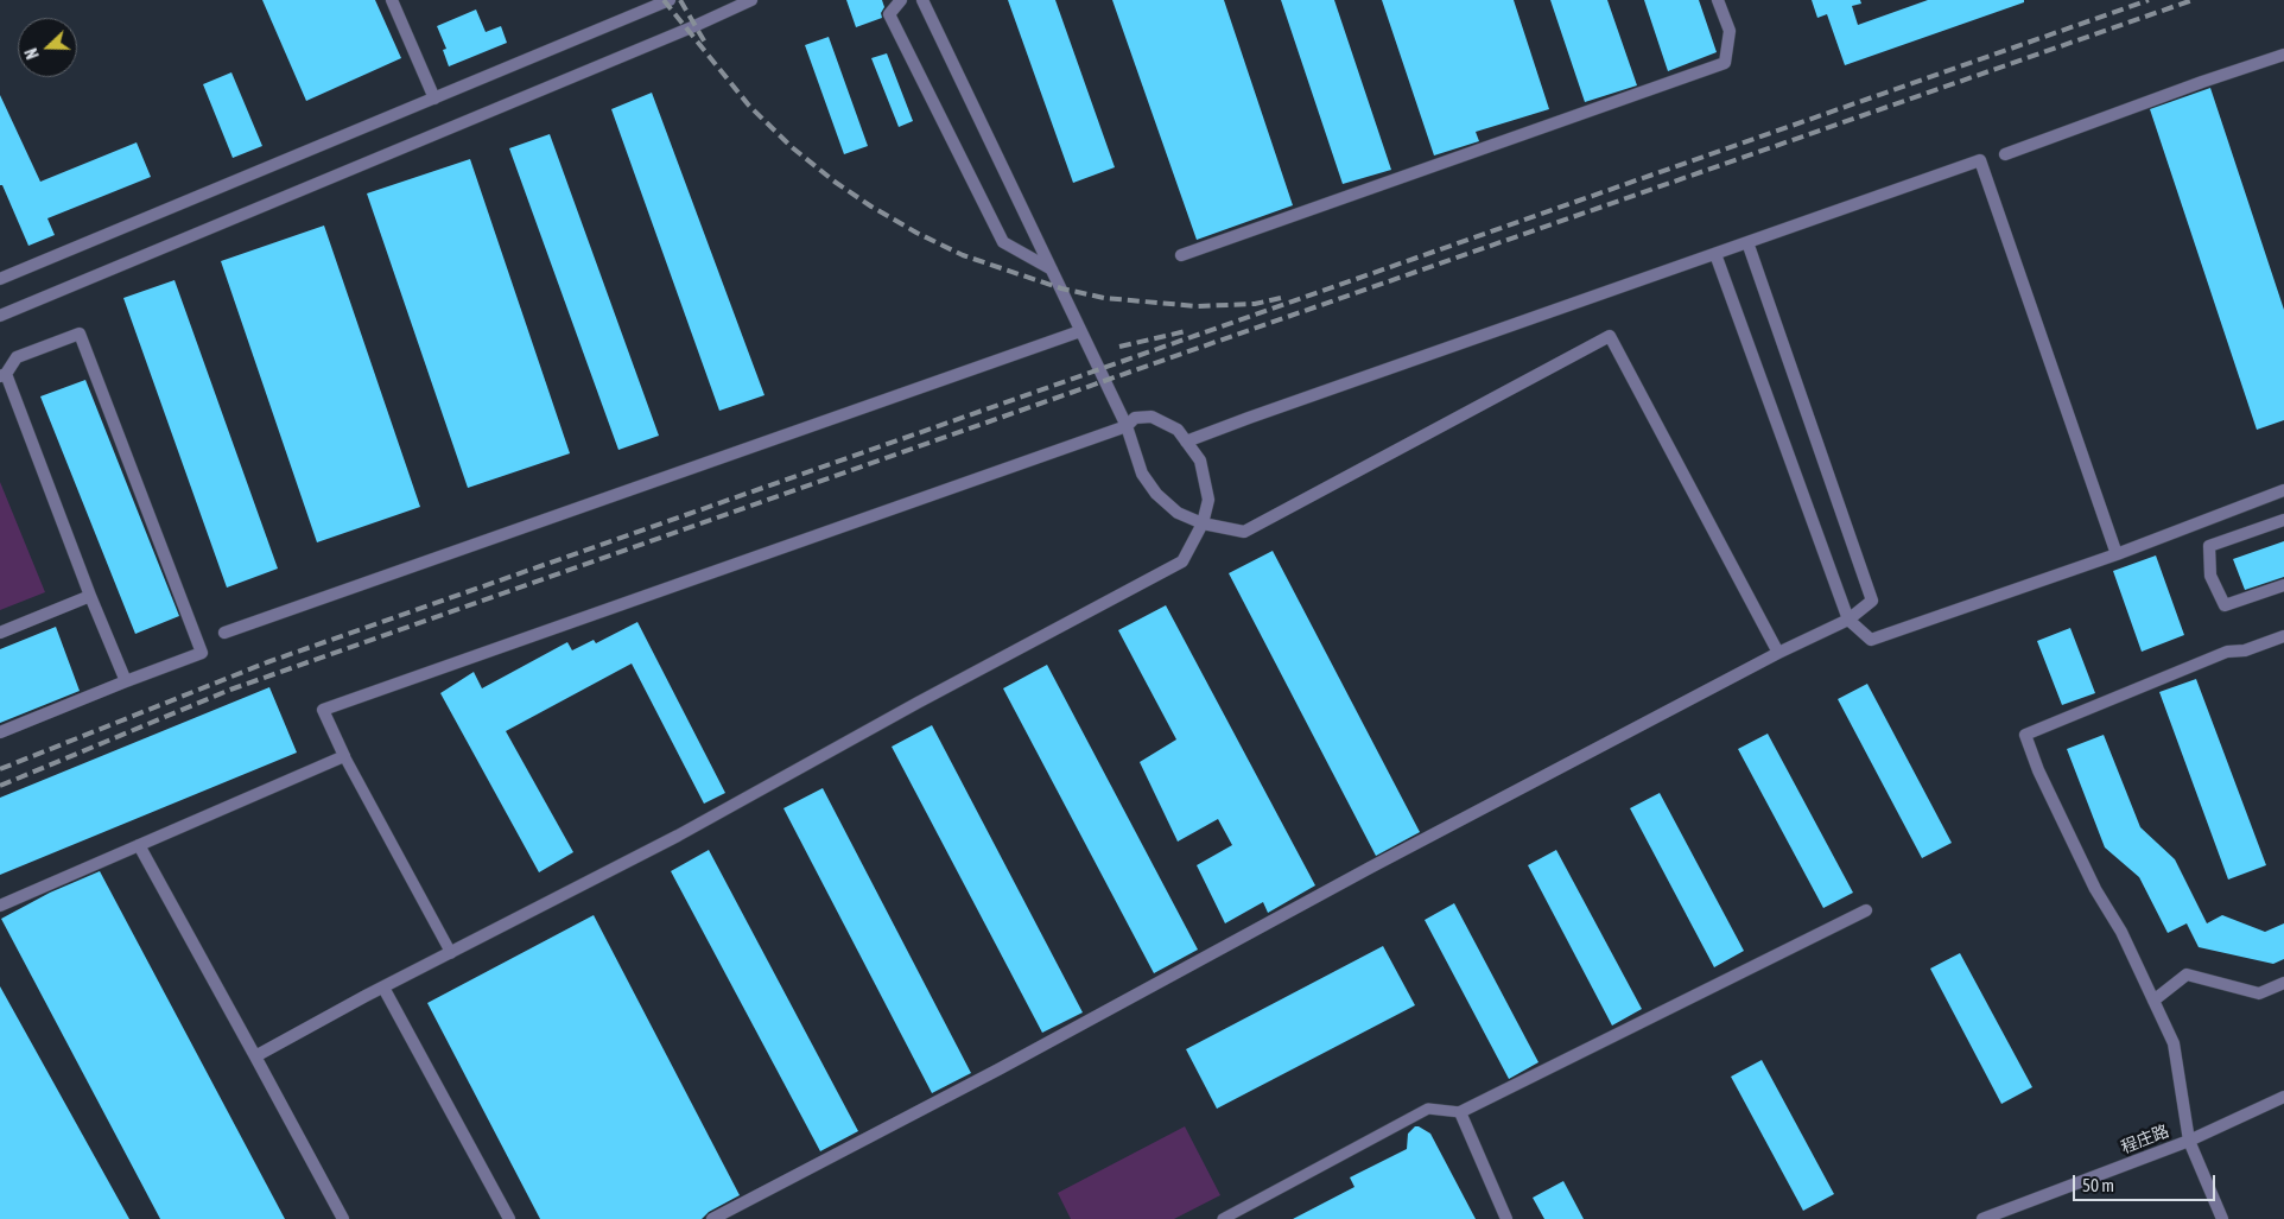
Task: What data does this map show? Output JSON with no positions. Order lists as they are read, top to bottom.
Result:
{
  "streets": {
    "street": ["程庄路"]
  },
  "scale_bar": "50 m",
  "north": "left"
}
